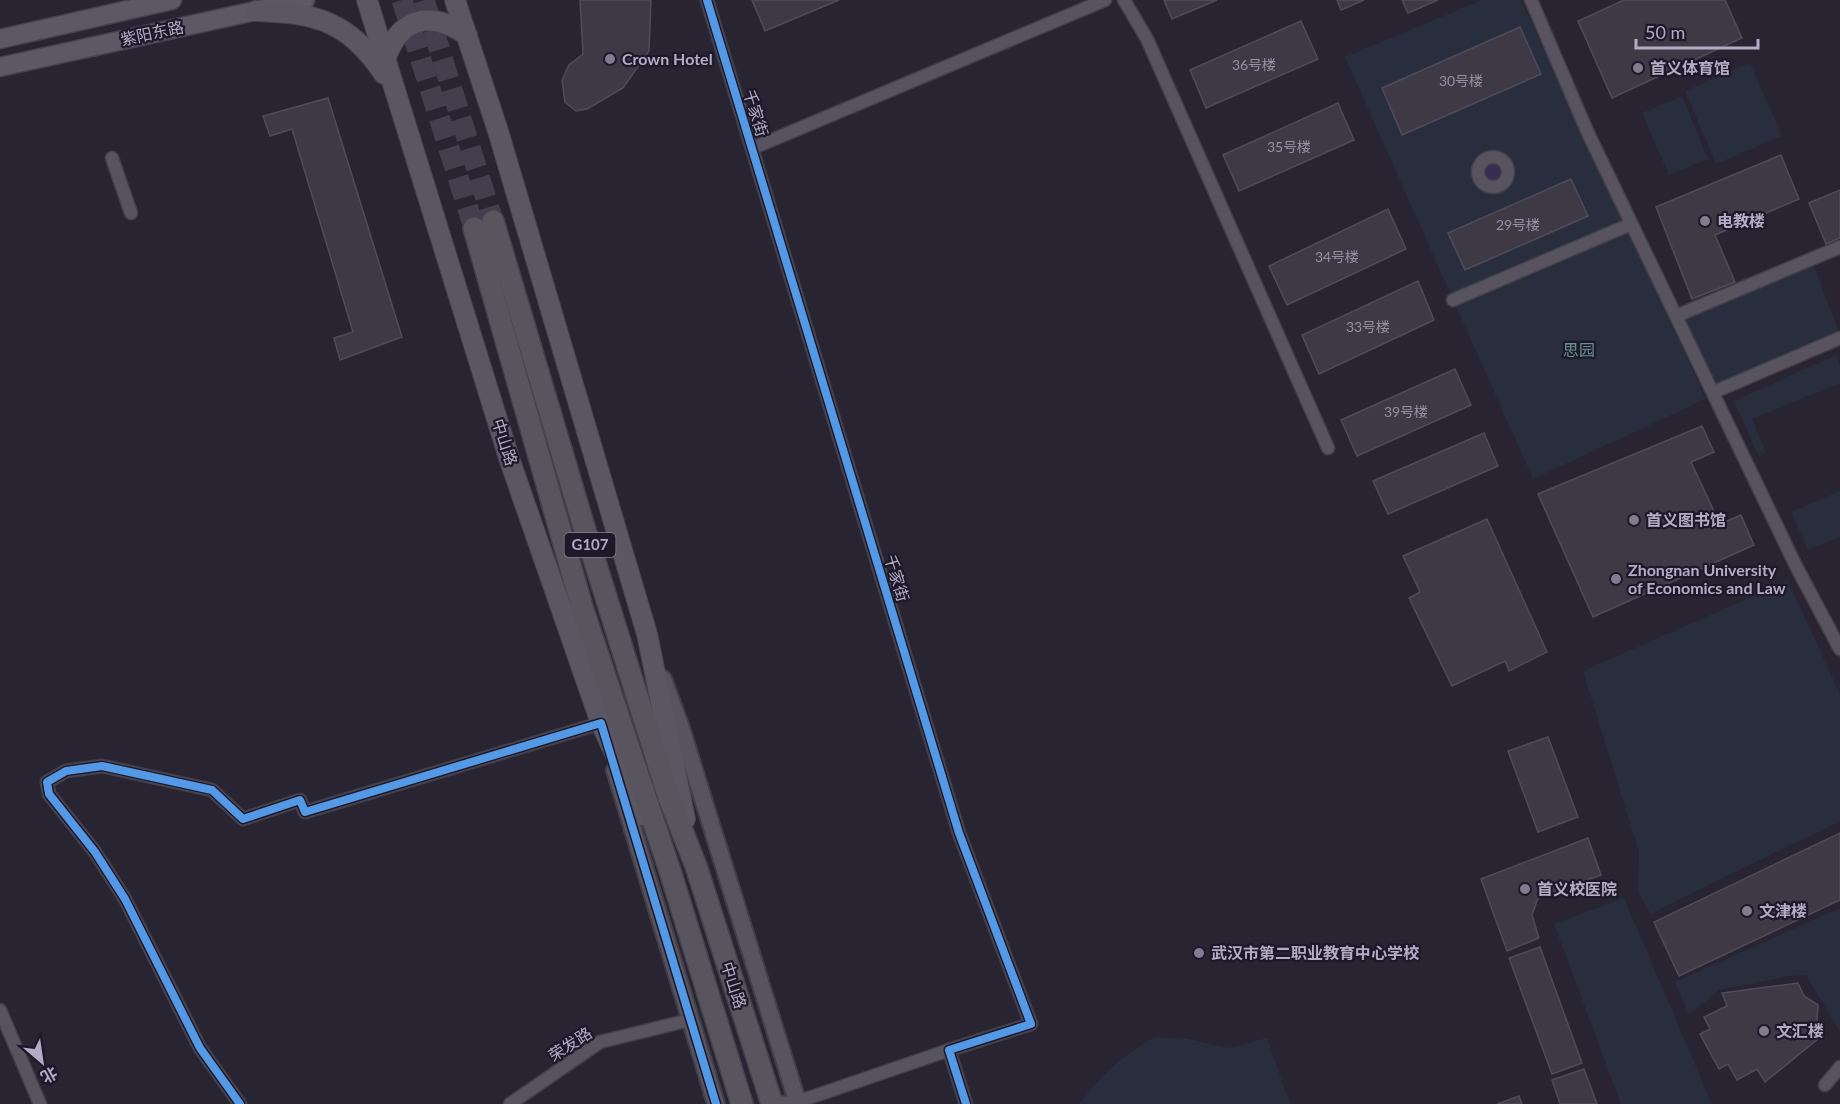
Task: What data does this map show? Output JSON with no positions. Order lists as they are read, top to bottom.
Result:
{
  "streets": {
    "highway": ["中山路", "G107"],
    "main road": ["紫阳东路"],
    "street": ["千家街", "荣发路"]
  },
  "parks": ["思园"],
  "places": [
    "Crown Hotel",
    "首义体育馆",
    "电教楼",
    "首义图书馆",
    "Zhongnan University of Economics and Law",
    "首义校医院",
    "文津楼",
    "武汉市第二职业教育中心学校",
    "文汇楼"
  ],
  "house_numbers": [
    "36号楼",
    "30号楼",
    "35号楼",
    "29号楼",
    "34号楼",
    "33号楼",
    "39号楼"
  ],
  "scale_bar": "50 m",
  "north": "bottom right"
}
